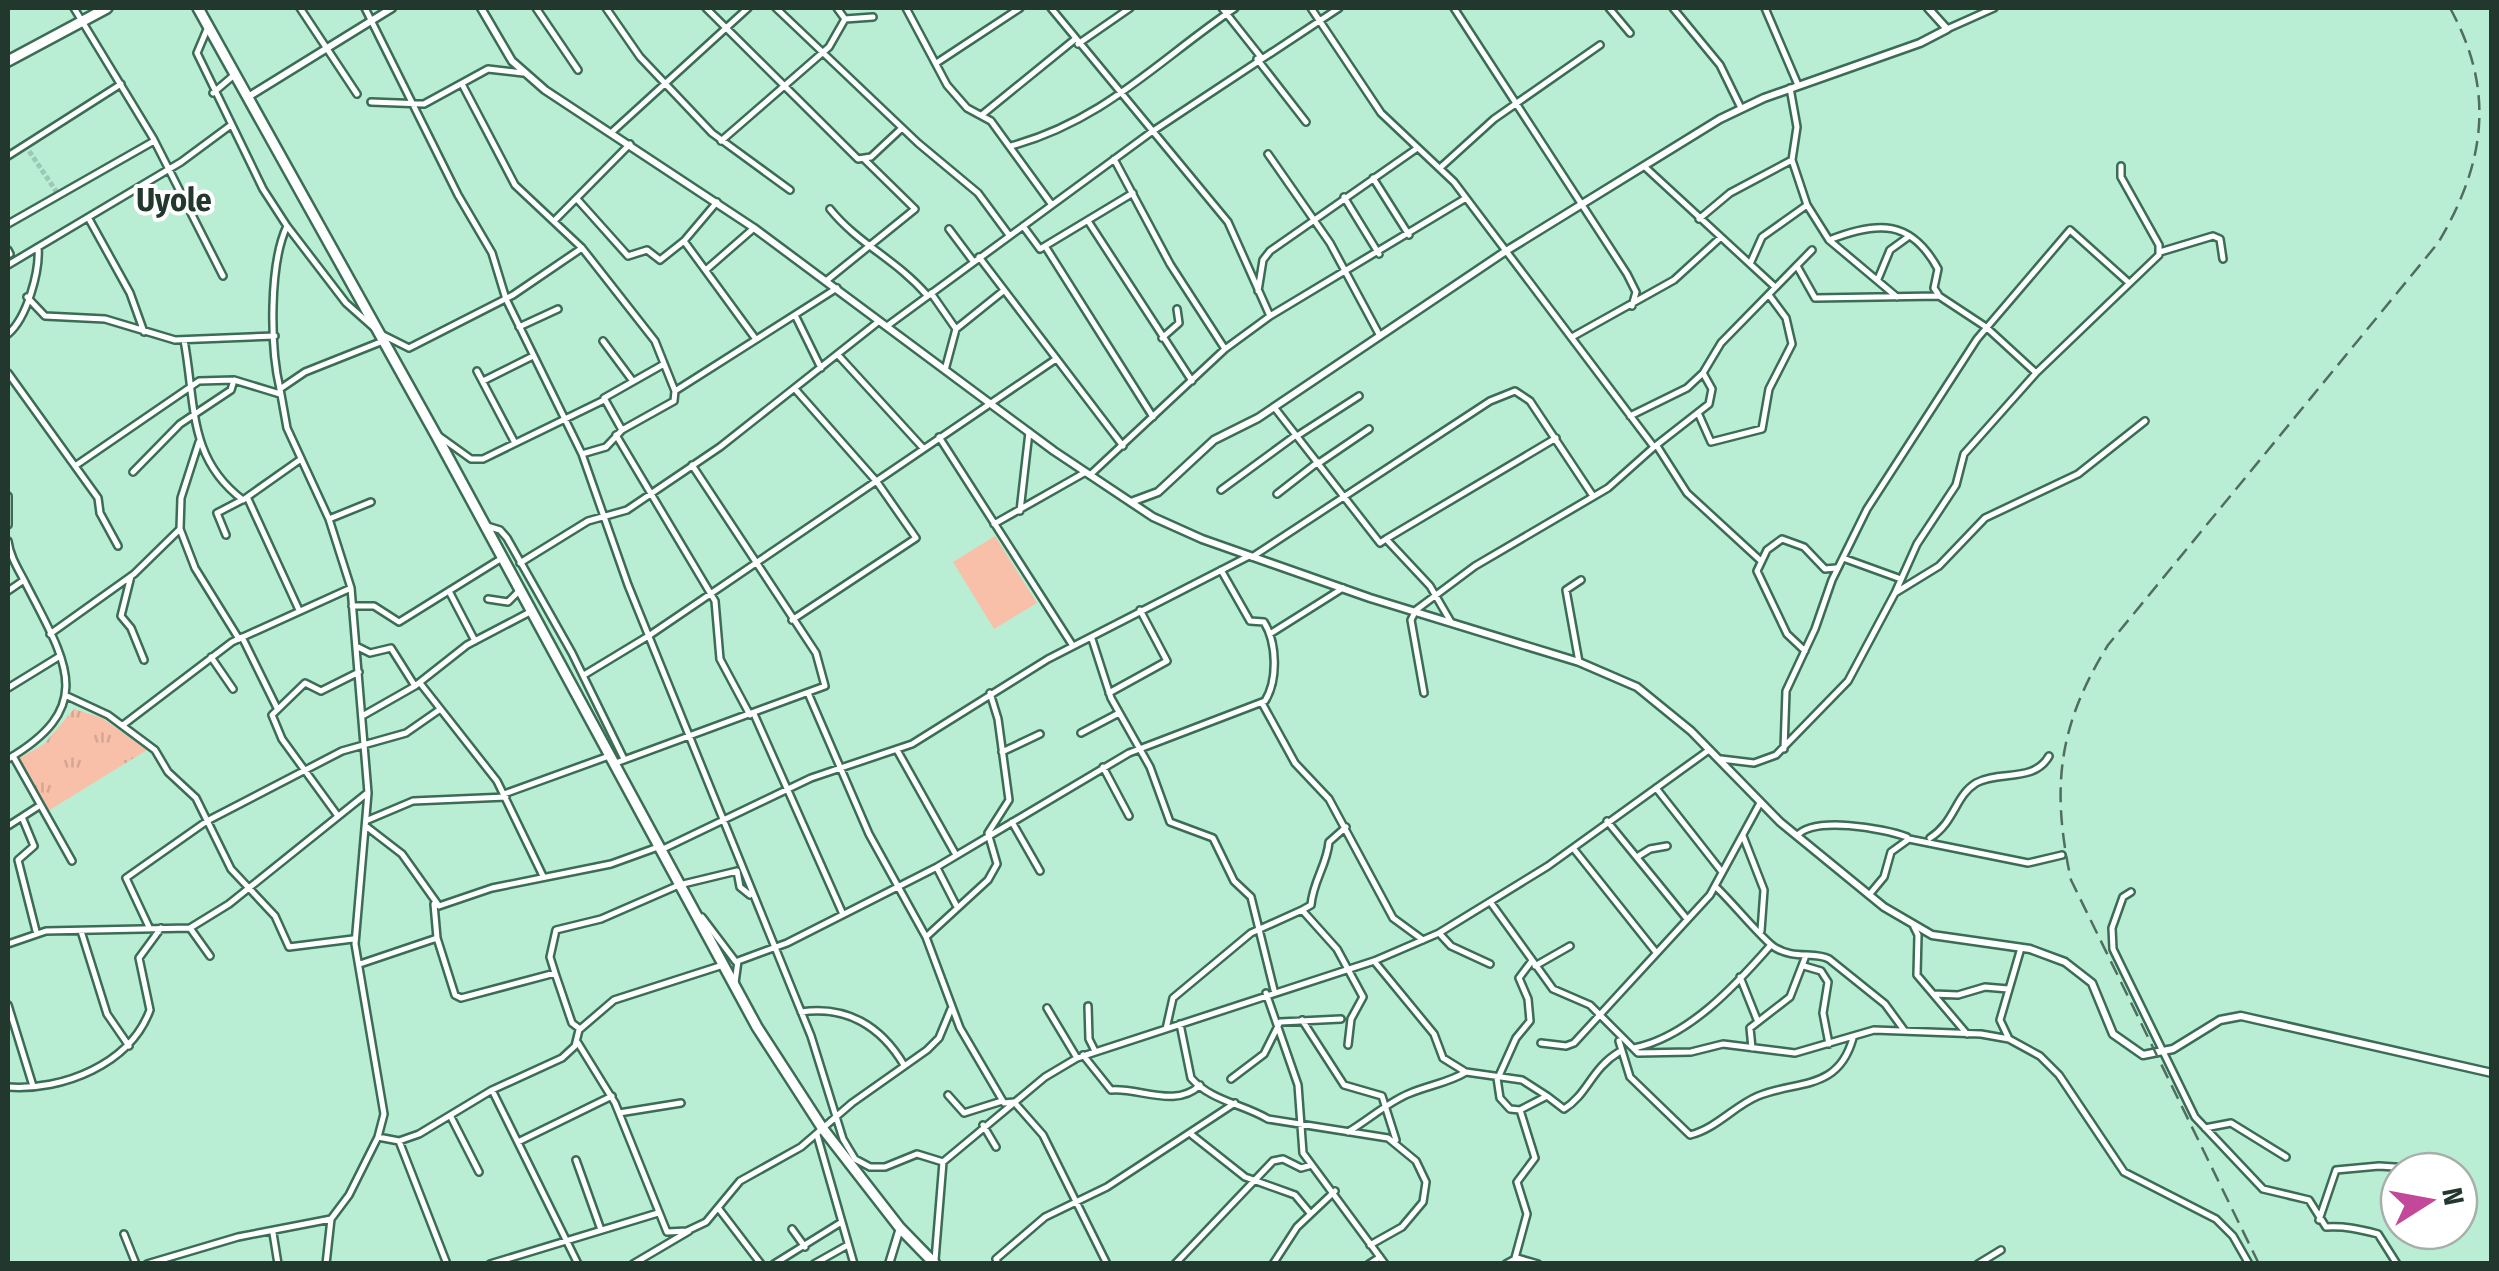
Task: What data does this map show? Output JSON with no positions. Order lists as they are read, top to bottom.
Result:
{
  "districts": ["Uyole"],
  "north": "right"
}
